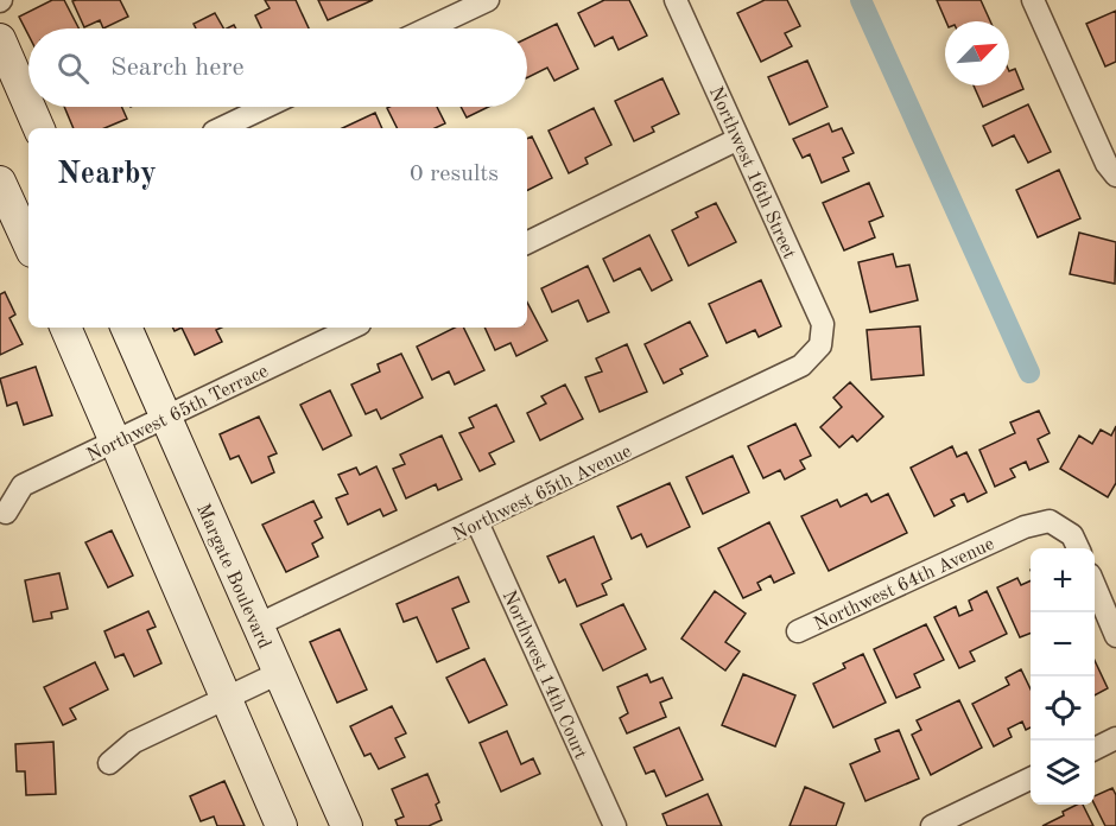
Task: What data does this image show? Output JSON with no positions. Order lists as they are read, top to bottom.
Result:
{
  "streets": {
    "street": [
      "Northwest 16th Street",
      "Northwest 65th Terrace",
      "Northwest 65th Avenue",
      "Margate Boulevard",
      "Northwest 64th Avenue",
      "Northwest 14th Court"
    ]
  },
  "crossings": [
    ["Northwest 16th Street", "Northwest 65th Avenue"],
    ["Northwest 65th Terrace", "Margate Boulevard"],
    ["Northwest 65th Avenue", "Margate Boulevard"],
    ["Northwest 65th Avenue", "Northwest 14th Court"]
  ],
  "north": "top right",
  "page": {
    "search": "Search here",
    "heading": ["Nearby", "0 results"],
    "map_buttons": ["+", "−"]
  }
}
